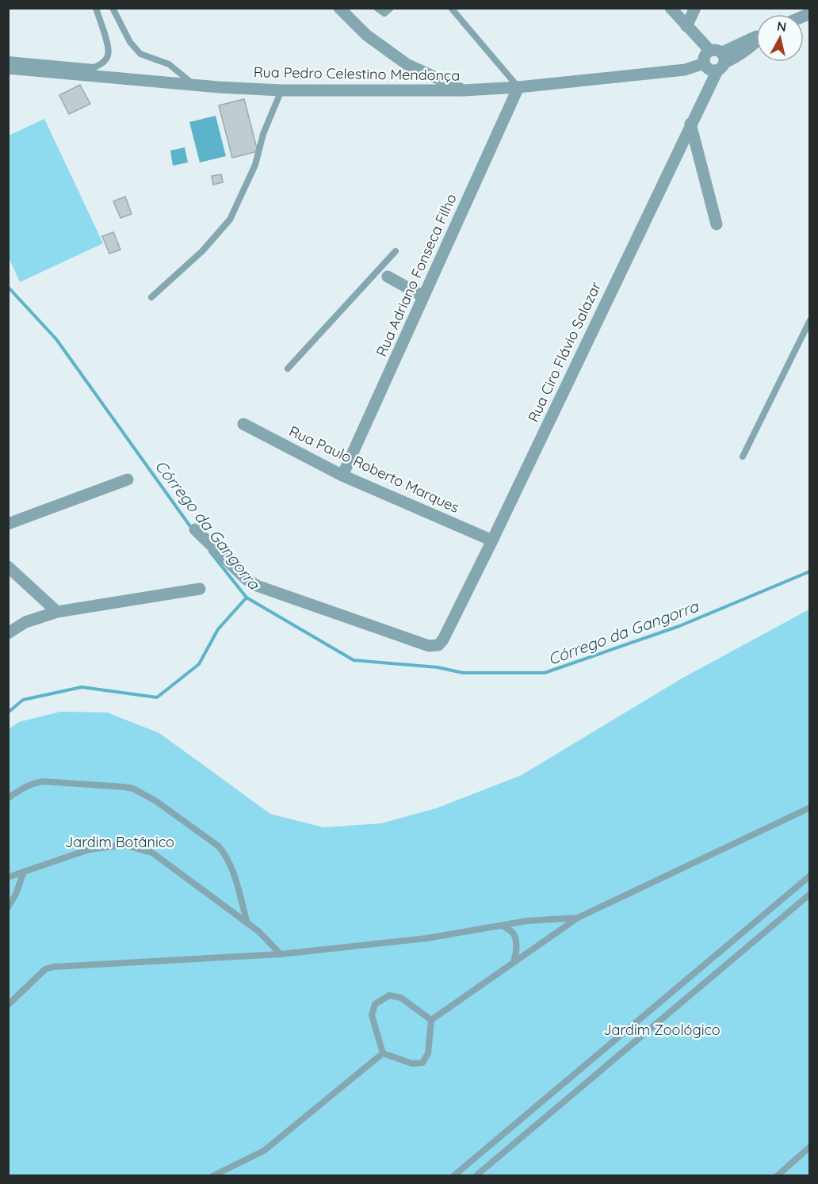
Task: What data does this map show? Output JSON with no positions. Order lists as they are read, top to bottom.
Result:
{
  "streets": {
    "street": [
      "Rua Pedro Celestino Mendonça",
      "Rua Adriano Fonseca Filho",
      "Rua Ciro Flávio Salazar",
      "Rua Paulo Roberto Marques"
    ]
  },
  "crossings": [
    ["Rua Pedro Celestino Mendonça", "Rua Adriano Fonseca Filho"],
    ["Rua Adriano Fonseca Filho", "Rua Paulo Roberto Marques"],
    ["Rua Ciro Flávio Salazar", "Rua Paulo Roberto Marques"]
  ],
  "water": ["Córrego da Gangorra"],
  "parks": ["Jardim Botânico", "Jardim Zoológico"],
  "north": "top"
}
